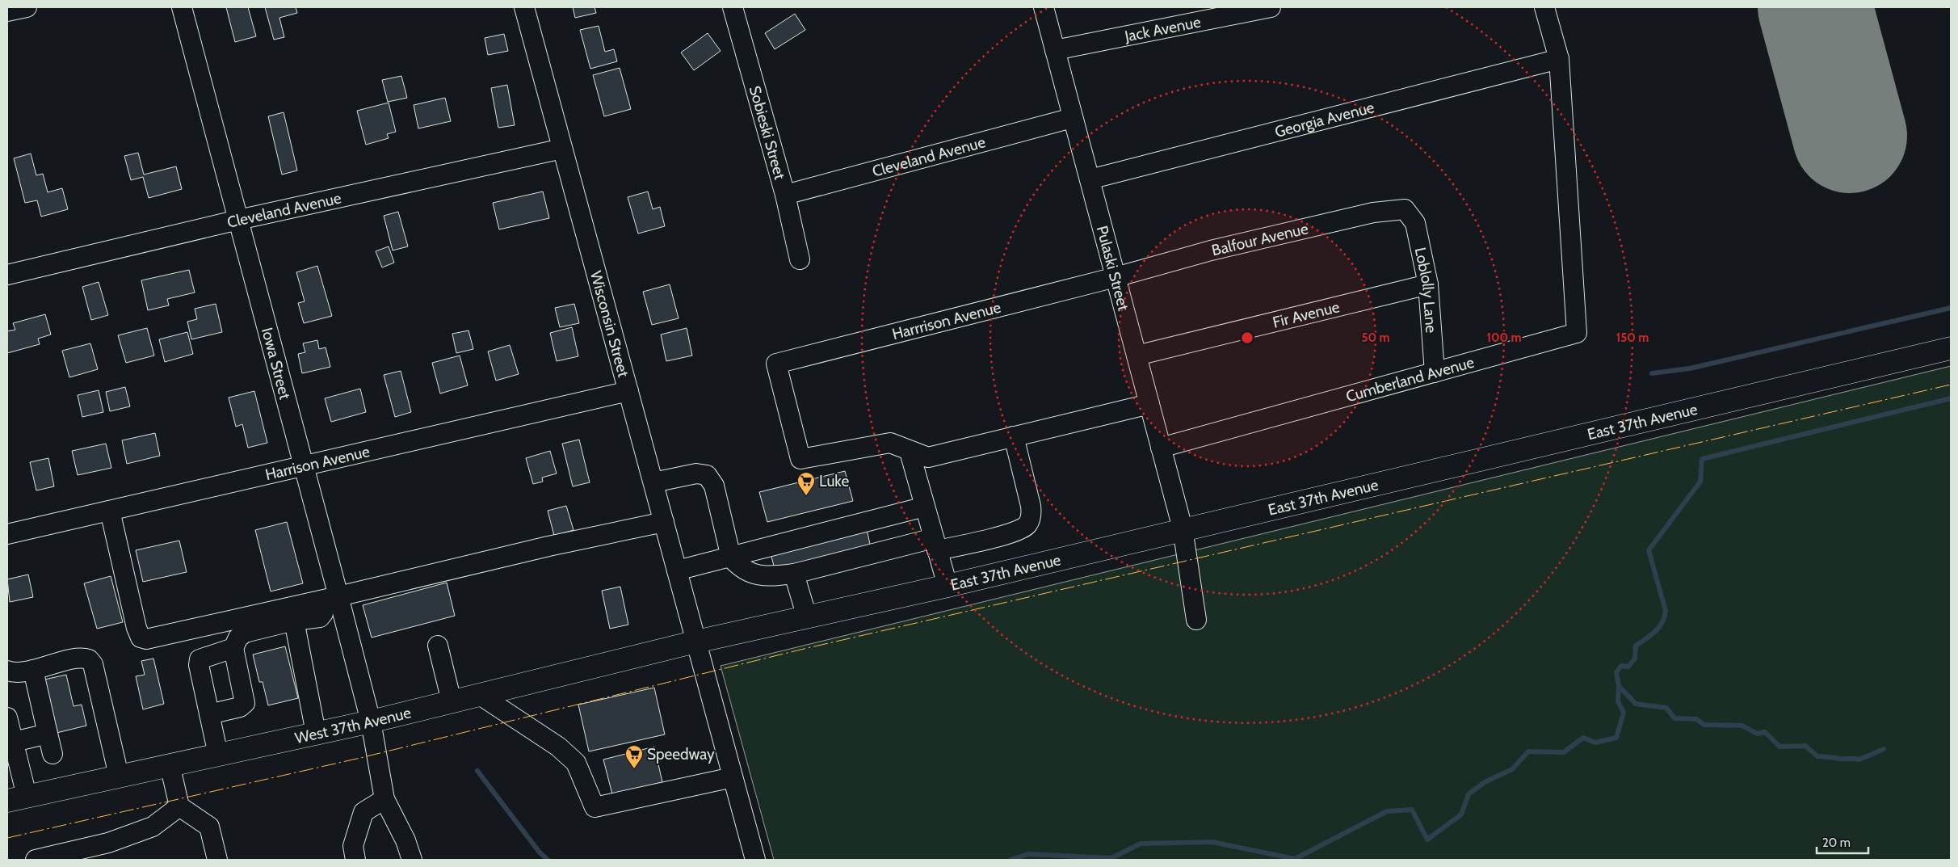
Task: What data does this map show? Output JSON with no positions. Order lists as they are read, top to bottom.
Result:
{
  "streets": {
    "main road": ["East 37th Avenue", "West 37th Avenue"],
    "street": [
      "Jack Avenue",
      "Georgia Avenue",
      "Sobieski Street",
      "Cleveland Avenue",
      "Balfour Avenue",
      "Pulaski Street",
      "Loblolly Lane",
      "Fir Avenue",
      "Harrrison Avenue",
      "Wisconsin Street",
      "Iowa Street",
      "Cumberland Avenue",
      "Harrison Avenue"
    ]
  },
  "crossings": [
    ["Jack Avenue", "Pulaski Street"],
    ["Georgia Avenue", "Pulaski Street"],
    ["Georgia Avenue", "Cumberland Avenue"],
    ["Sobieski Street", "Cleveland Avenue"],
    ["Cleveland Avenue", "Pulaski Street"],
    ["Cleveland Avenue", "Wisconsin Street"],
    ["Cleveland Avenue", "Iowa Street"],
    ["Balfour Avenue", "Pulaski Street"],
    ["Balfour Avenue", "Loblolly Lane"],
    ["Balfour Avenue", "Harrrison Avenue"],
    ["Pulaski Street", "Fir Avenue"],
    ["Pulaski Street", "Harrrison Avenue"],
    ["Pulaski Street", "Cumberland Avenue"],
    ["Pulaski Street", "East 37th Avenue"],
    ["Loblolly Lane", "Fir Avenue"],
    ["Loblolly Lane", "Cumberland Avenue"],
    ["Wisconsin Street", "East 37th Avenue"],
    ["Wisconsin Street", "Harrison Avenue"],
    ["Wisconsin Street", "West 37th Avenue"],
    ["Iowa Street", "Harrison Avenue"],
    ["Iowa Street", "West 37th Avenue"],
    ["East 37th Avenue", "West 37th Avenue"]
  ],
  "places": {
    "supermarket": ["Luke", "Speedway"]
  },
  "scale_bar": "20 m",
  "rings": ["50 m", "100 m", "150 m"]
}
